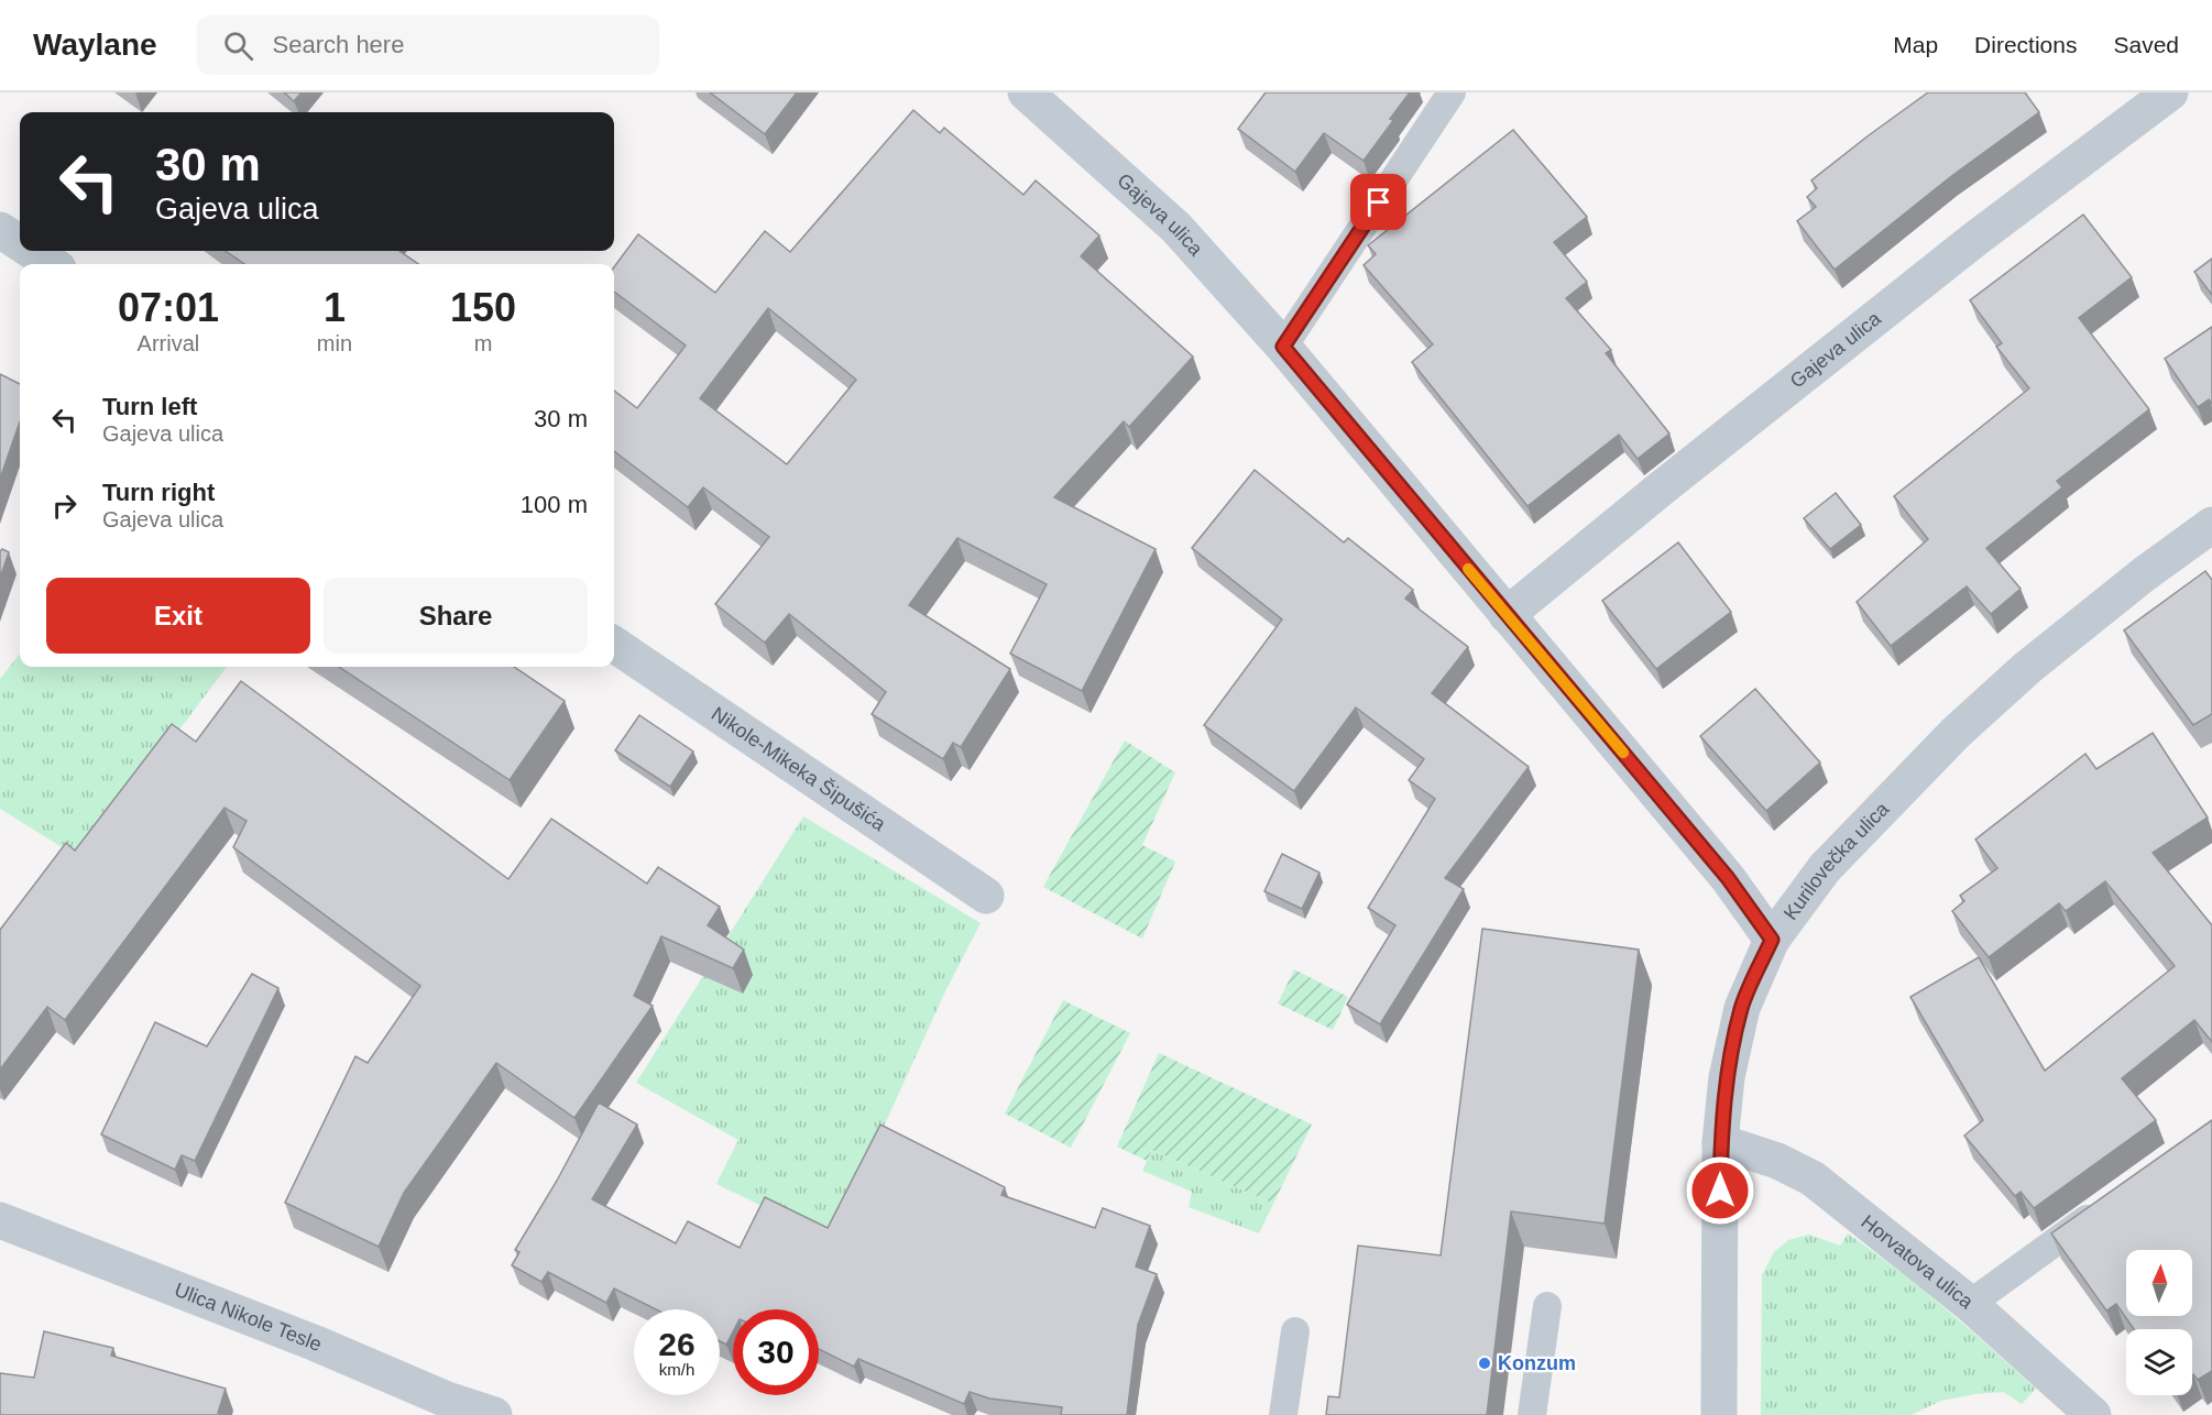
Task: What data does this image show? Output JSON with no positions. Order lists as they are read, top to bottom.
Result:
{
  "streets": {
    "street": [
      "Gajeva ulica",
      "Nikole-Mikeka Šipušića",
      "Kurilovečka ulica",
      "Horvatova ulica",
      "Ulica Nikole Tesle"
    ]
  },
  "crossings": [
    ["Gajeva ulica", "Kurilovečka ulica"],
    ["Kurilovečka ulica", "Horvatova ulica"]
  ],
  "places": ["Konzum"],
  "north": "top",
  "page": {
    "header": "Waylane",
    "search": "Search here",
    "nav": ["Map", "Directions", "Saved"],
    "turn": ["30 m", "Gajeva ulica"],
    "eta": [
      "07:01",
      "Arrival",
      "1",
      "min",
      "150",
      "m"
    ],
    "list": [
      {
        "name": "Turn left",
        "note": "Gajeva ulica",
        "value": "30 m"
      },
      {
        "name": "Turn right",
        "note": "Gajeva ulica",
        "value": "100 m"
      }
    ],
    "buttons": ["Exit", "Share"],
    "speed": "26 km/h",
    "limit": "30"
  }
}
